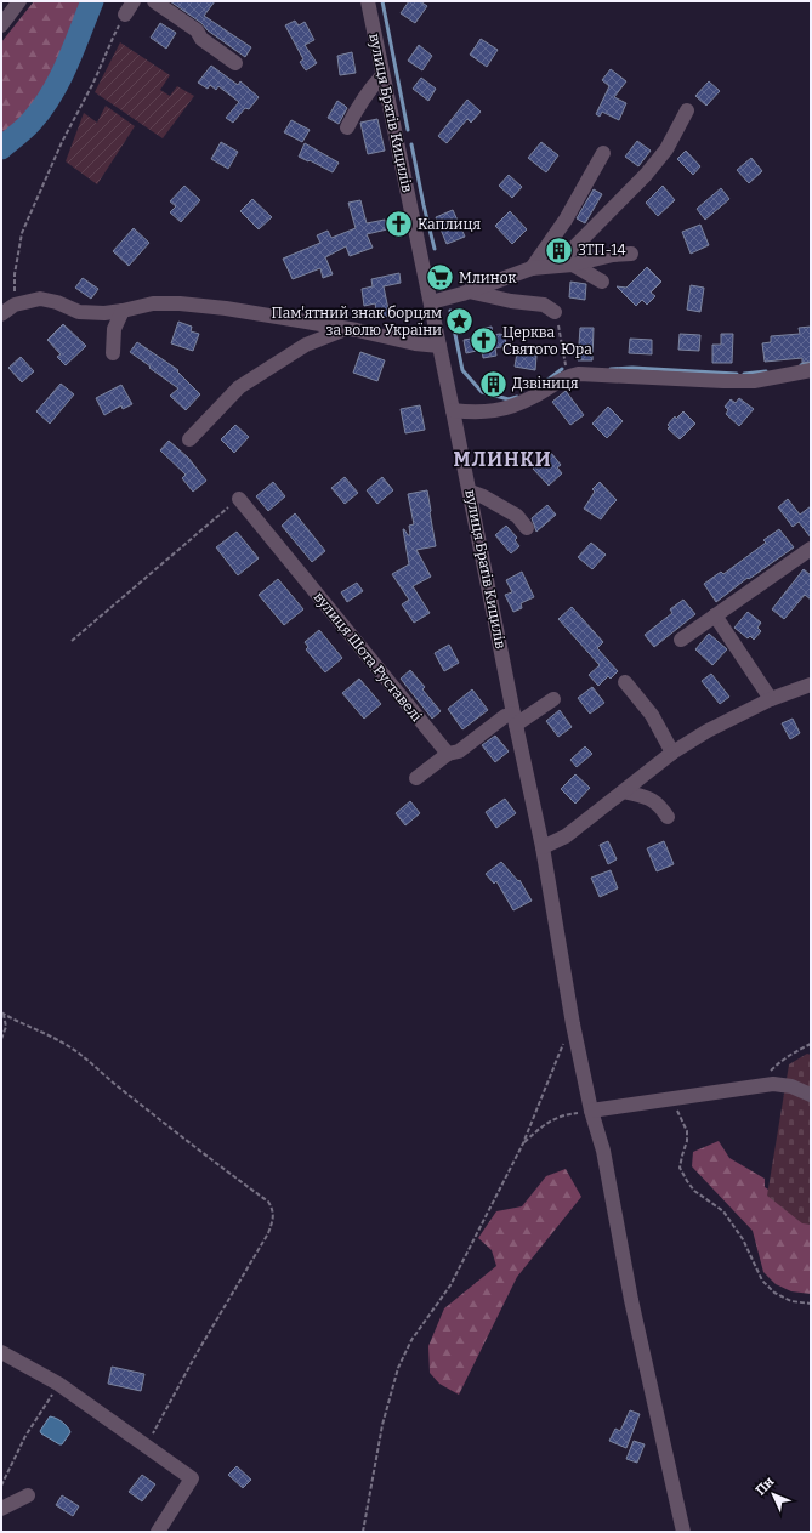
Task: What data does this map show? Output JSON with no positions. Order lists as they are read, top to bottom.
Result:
{
  "streets": {
    "street": ["вулиця Братів Кицилів", "вулиця Шота Руставелі"]
  },
  "districts": ["МЛИНКИ"],
  "places": {
    "church": ["Каплиця", "Церква Святого Юра"],
    "building": ["ЗТП-14", "Дзвіниця"],
    "supermarket": ["Млинок"],
    "place": ["Пам'ятний знак борцям за волю України"]
  },
  "north": "top left"
}
